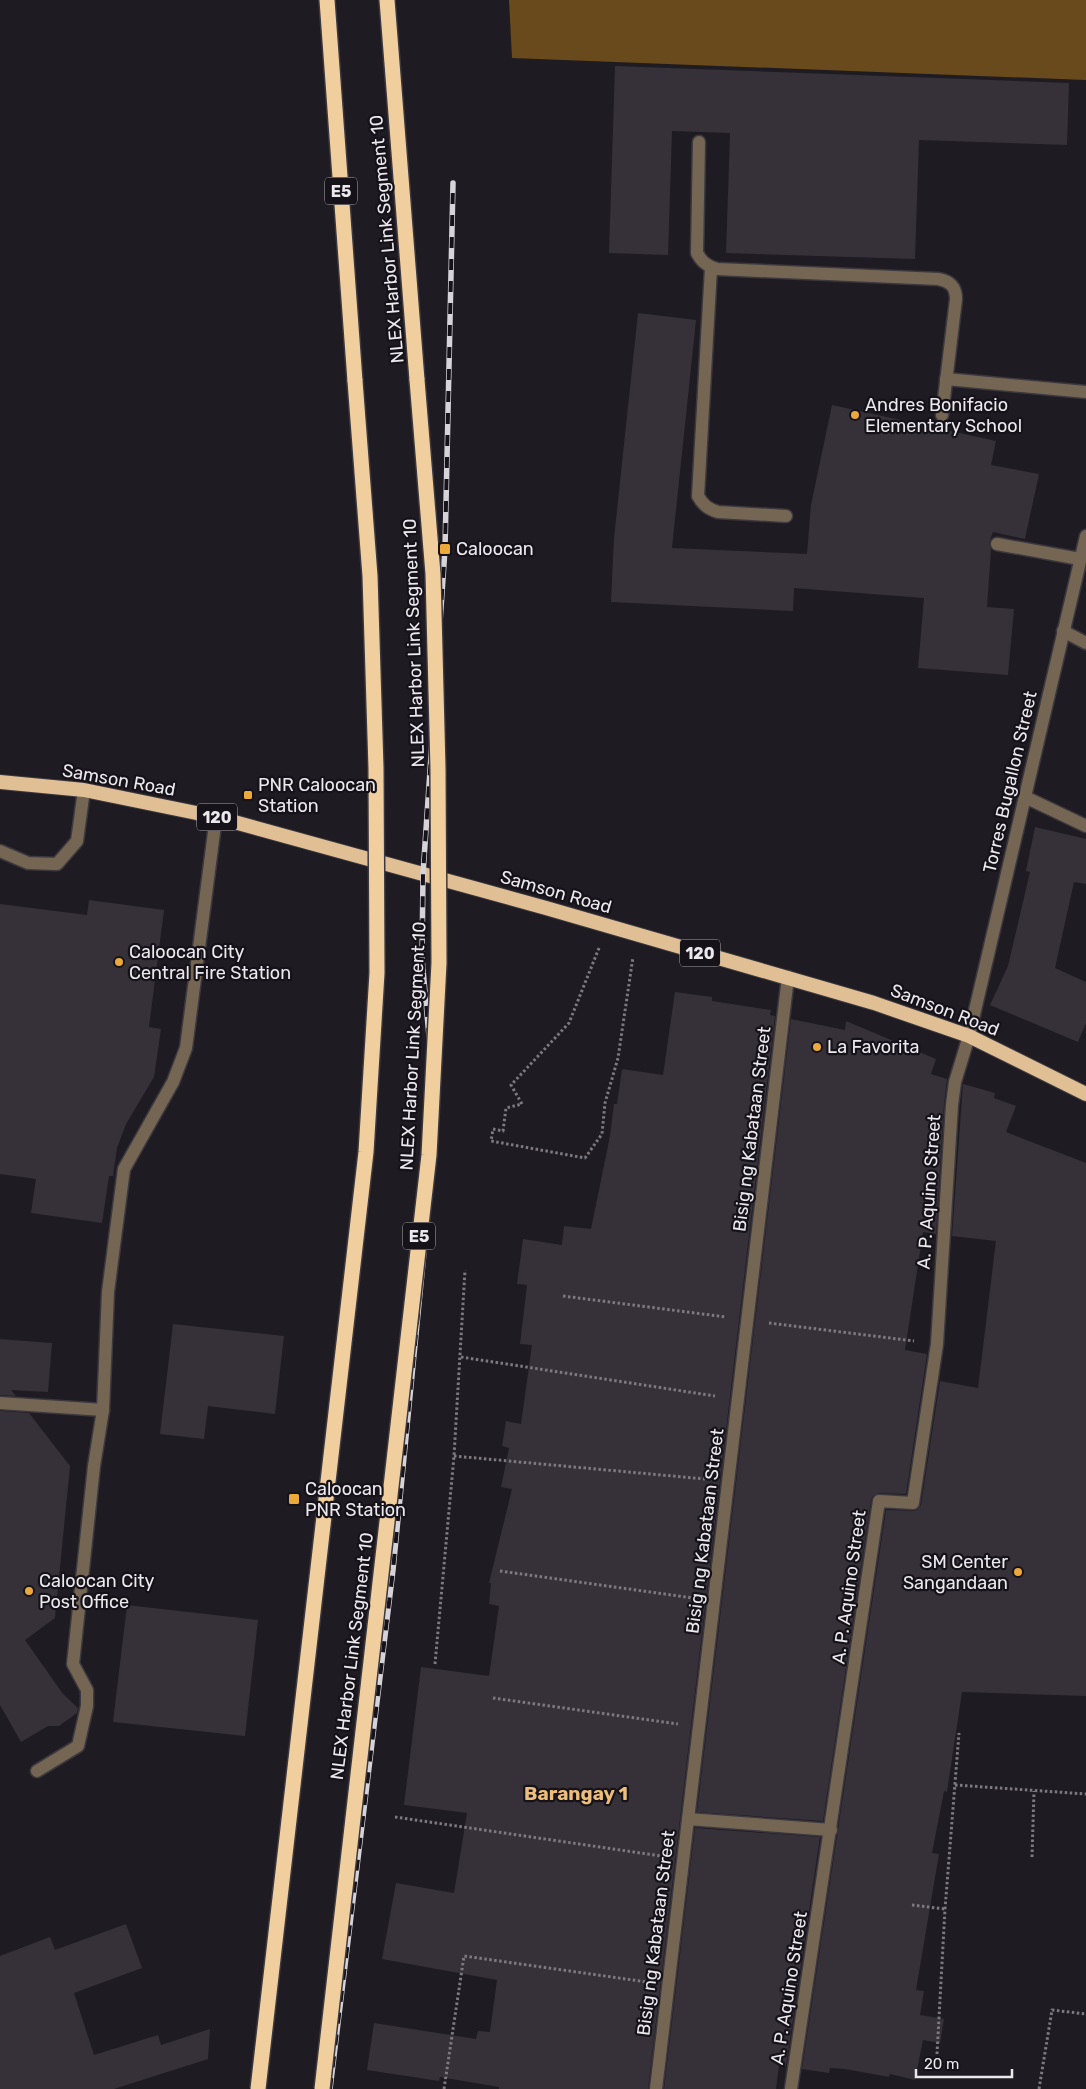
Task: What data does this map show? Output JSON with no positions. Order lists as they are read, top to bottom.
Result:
{
  "streets": {
    "highway": [
      "E5",
      "NLEX Harbor Link Segment 10",
      "Samson Road",
      "120"
    ],
    "street": ["Torres Bugallon Street", "Bisig ng Kabataan Street", "A. P. Aquino Street"]
  },
  "crossings": [
    ["Samson Road", "Torres Bugallon Street"],
    ["Samson Road", "Bisig ng Kabataan Street"],
    ["Samson Road", "A. P. Aquino Street"],
    ["Torres Bugallon Street", "A. P. Aquino Street"]
  ],
  "districts": ["Barangay 1"],
  "places": {
    "other": [
      "Andres Bonifacio Elementary School",
      "Caloocan City Central Fire Station",
      "La Favorita",
      "SM Center Sangandaan",
      "Caloocan City Post Office"
    ],
    "transit": ["Caloocan", "PNR Caloocan Station", "Caloocan PNR Station"]
  },
  "scale_bar": "20 m"
}
